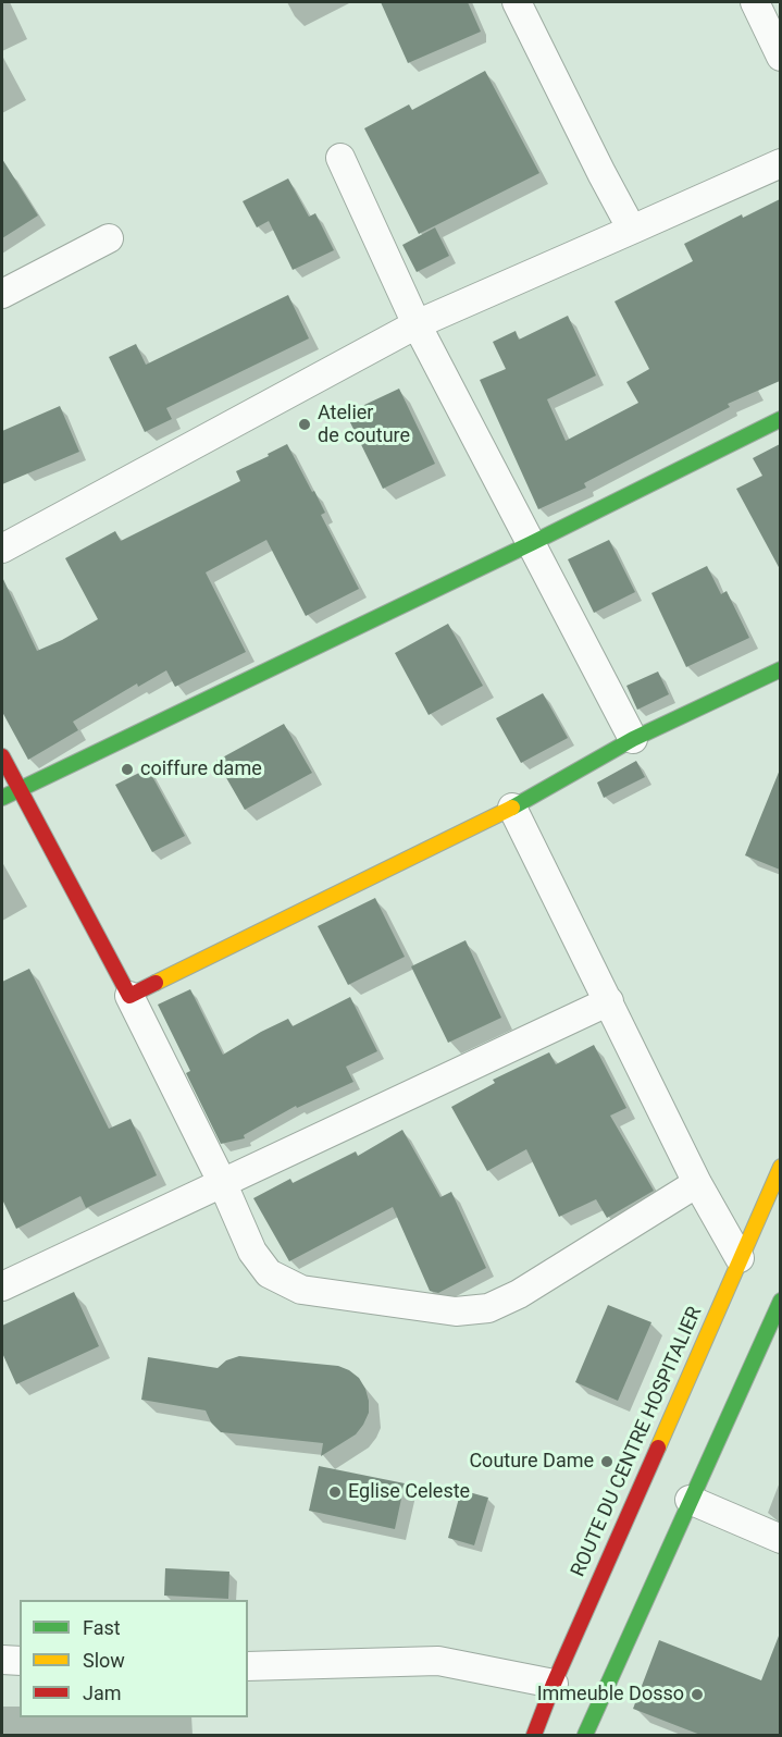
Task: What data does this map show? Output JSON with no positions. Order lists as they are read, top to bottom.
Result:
{
  "streets": {
    "street": ["ROUTE DU CENTRE HOSPITALIER"]
  },
  "places": [
    "Atelier de couture",
    "coiffure dame",
    "Couture Dame",
    "Eglise Celeste",
    "Immeuble Dosso"
  ],
  "legend": ["Fast", "Slow", "Jam"]
}
